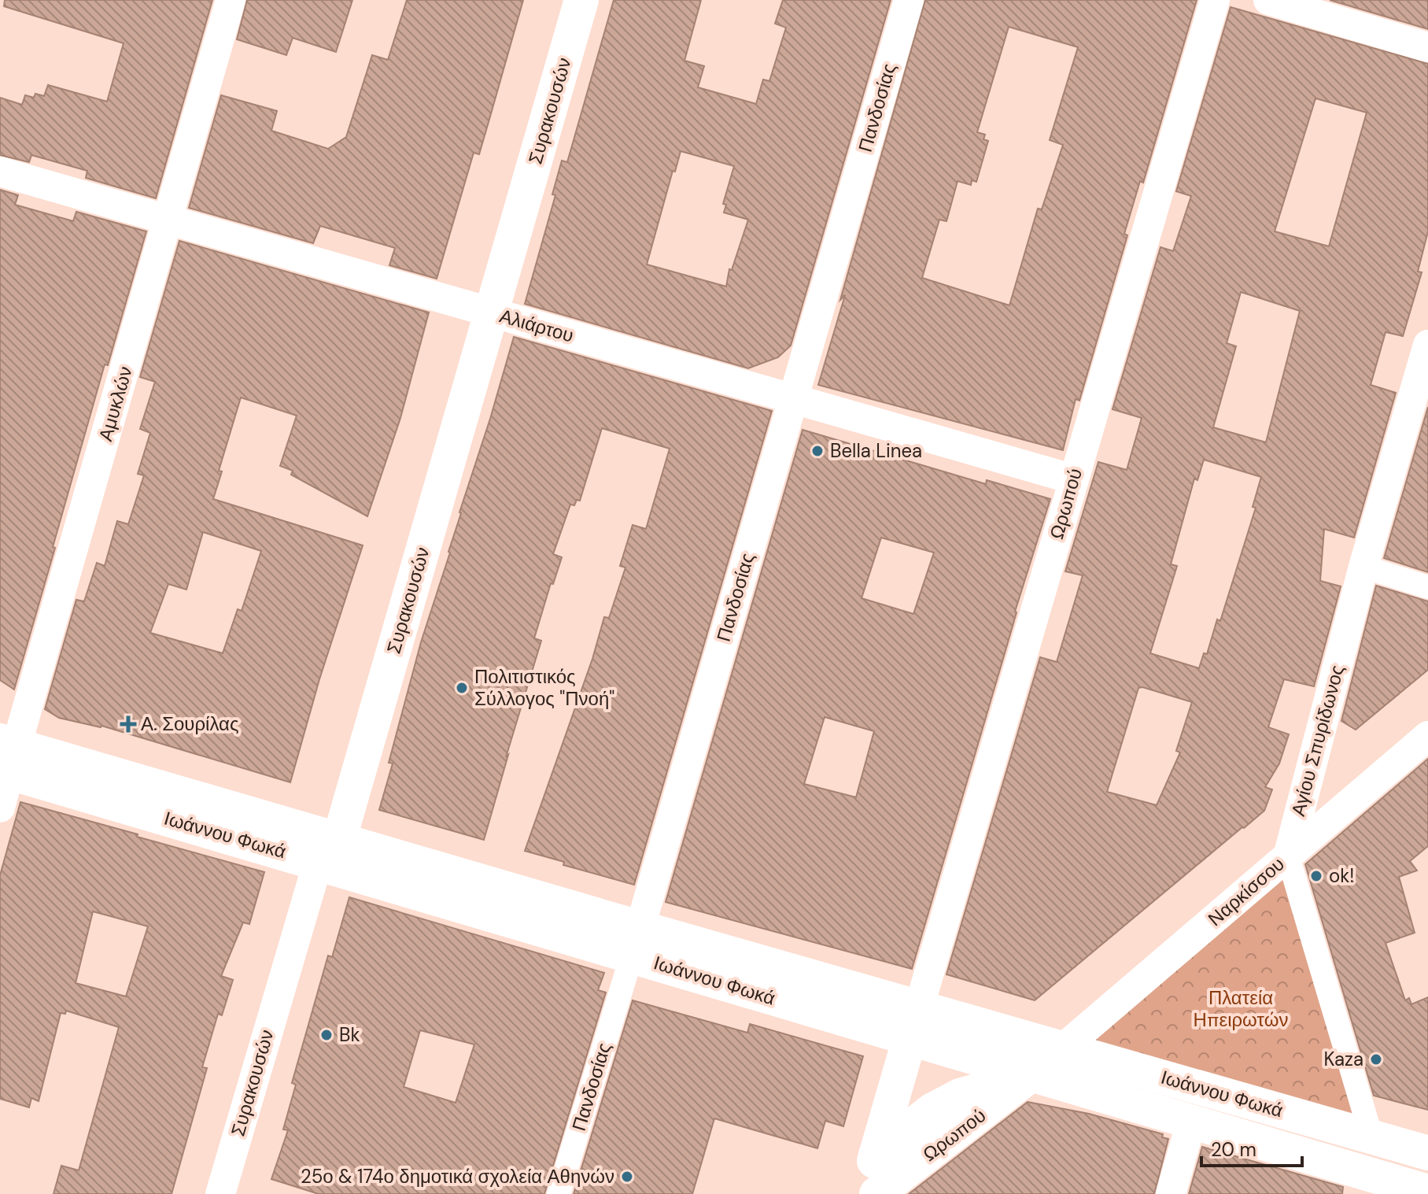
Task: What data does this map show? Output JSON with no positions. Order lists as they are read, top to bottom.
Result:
{
  "streets": {
    "street": [
      "Πανδοσίας",
      "Συρακουσών",
      "Αλιάρτου",
      "Αμυκλών",
      "Ωρωπού",
      "Αγίου Σπυρίδωνος",
      "Ιωάννου Φωκά",
      "Ναρκίσσου"
    ]
  },
  "crossings": [
    ["Πανδοσίας", "Αλιάρτου"],
    ["Πανδοσίας", "Ιωάννου Φωκά"],
    ["Συρακουσών", "Αλιάρτου"],
    ["Συρακουσών", "Ιωάννου Φωκά"],
    ["Αλιάρτου", "Αμυκλών"],
    ["Αλιάρτου", "Ωρωπού"],
    ["Αμυκλών", "Ιωάννου Φωκά"],
    ["Ωρωπού", "Ιωάννου Φωκά"],
    ["Ωρωπού", "Ναρκίσσου"],
    ["Αγίου Σπυρίδωνος", "Ναρκίσσου"],
    ["Ιωάννου Φωκά", "Ναρκίσσου"]
  ],
  "parks": ["Πλατεία Ηπειρωτών"],
  "places": {
    "other": [
      "Bella Linea",
      "Πολιτιστικός Σύλλογος \"Πνοή\"",
      "ok!",
      "Bk",
      "Kaza",
      "25ο & 174ο δημοτικά σχολεία Αθηνών"
    ],
    "health": ["Α. Σουρίλας"]
  },
  "scale_bar": "20 m"
}
